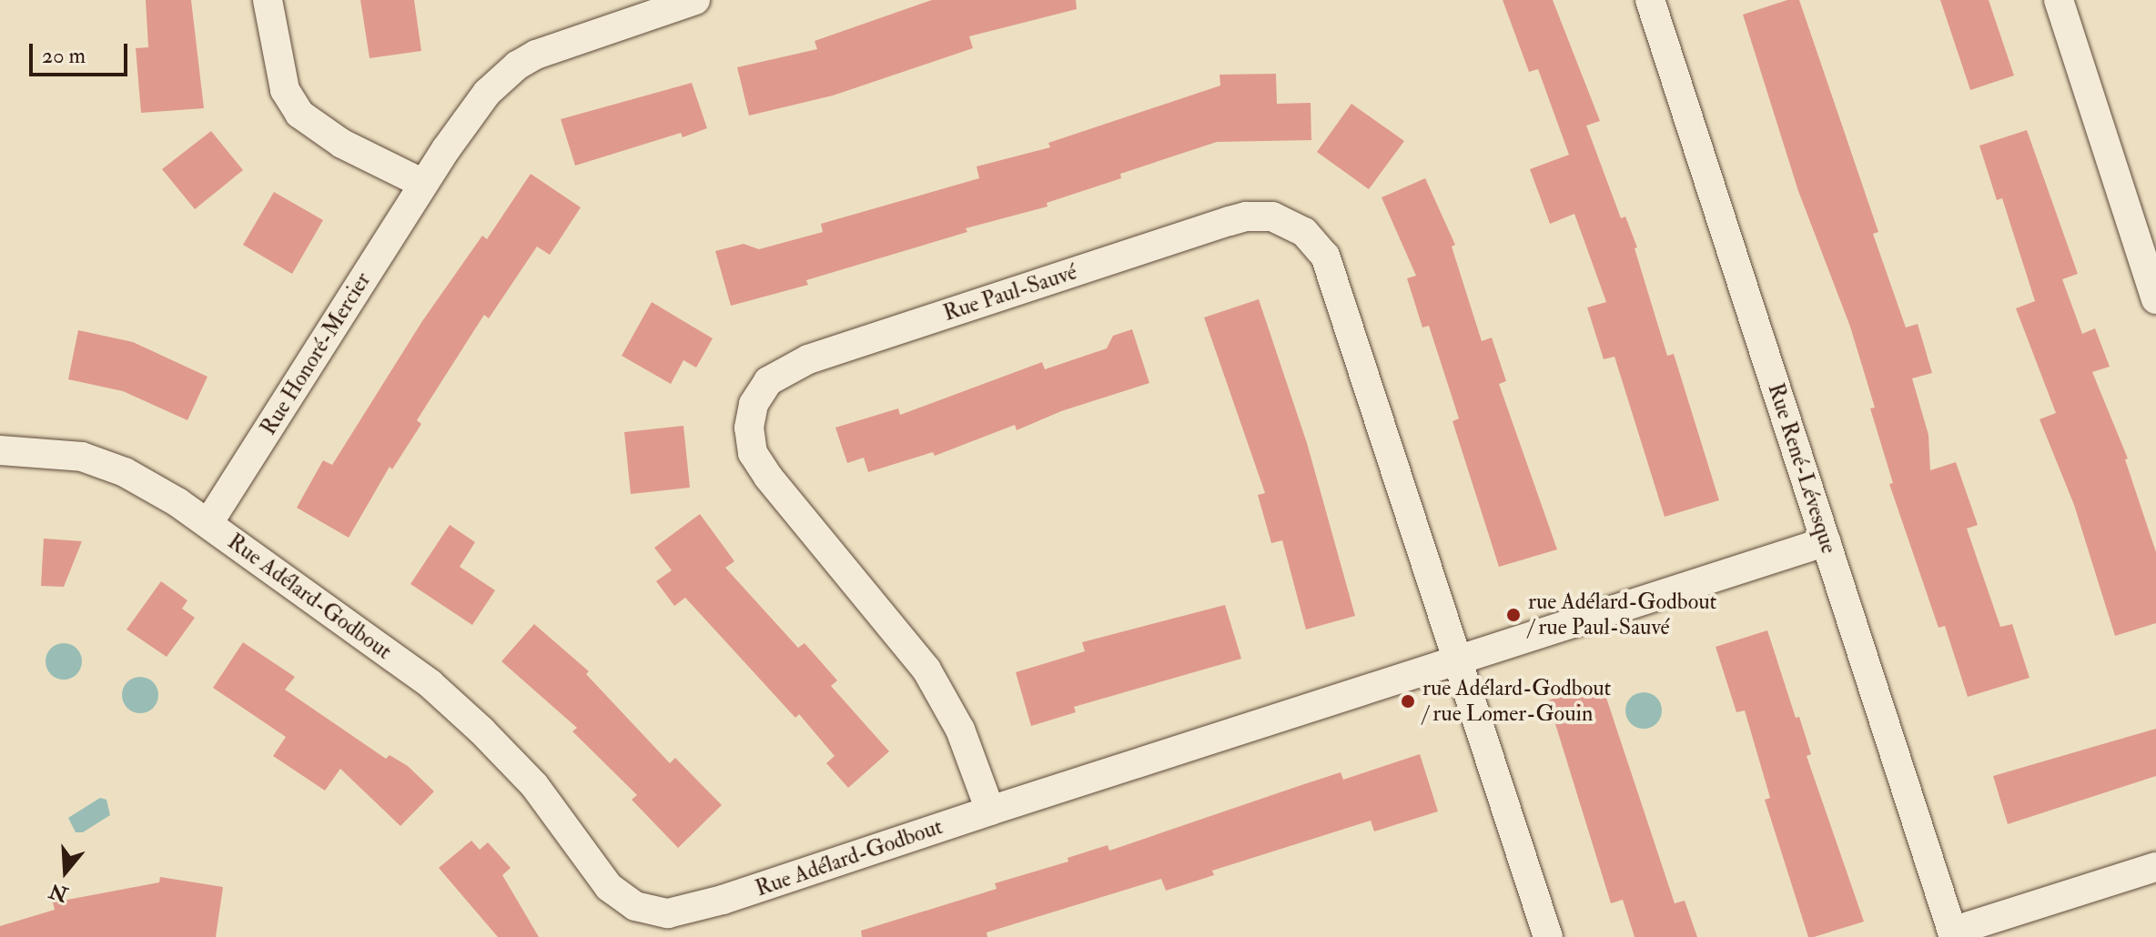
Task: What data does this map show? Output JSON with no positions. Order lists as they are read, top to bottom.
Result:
{
  "streets": {
    "street": [
      "Rue Paul-Sauvé",
      "Rue Honoré-Mercier",
      "Rue René-Lévesque",
      "Rue Adélard-Godbout"
    ]
  },
  "crossings": [
    ["Rue Paul-Sauvé", "Rue Adélard-Godbout"],
    ["Rue Honoré-Mercier", "Rue Adélard-Godbout"],
    ["Rue René-Lévesque", "Rue Adélard-Godbout"]
  ],
  "places": ["rue Adélard-Godbout / rue Paul-Sauvé", "rue Adélard-Godbout / rue Lomer-Gouin"],
  "scale_bar": "20 m",
  "north": "bottom"
}
